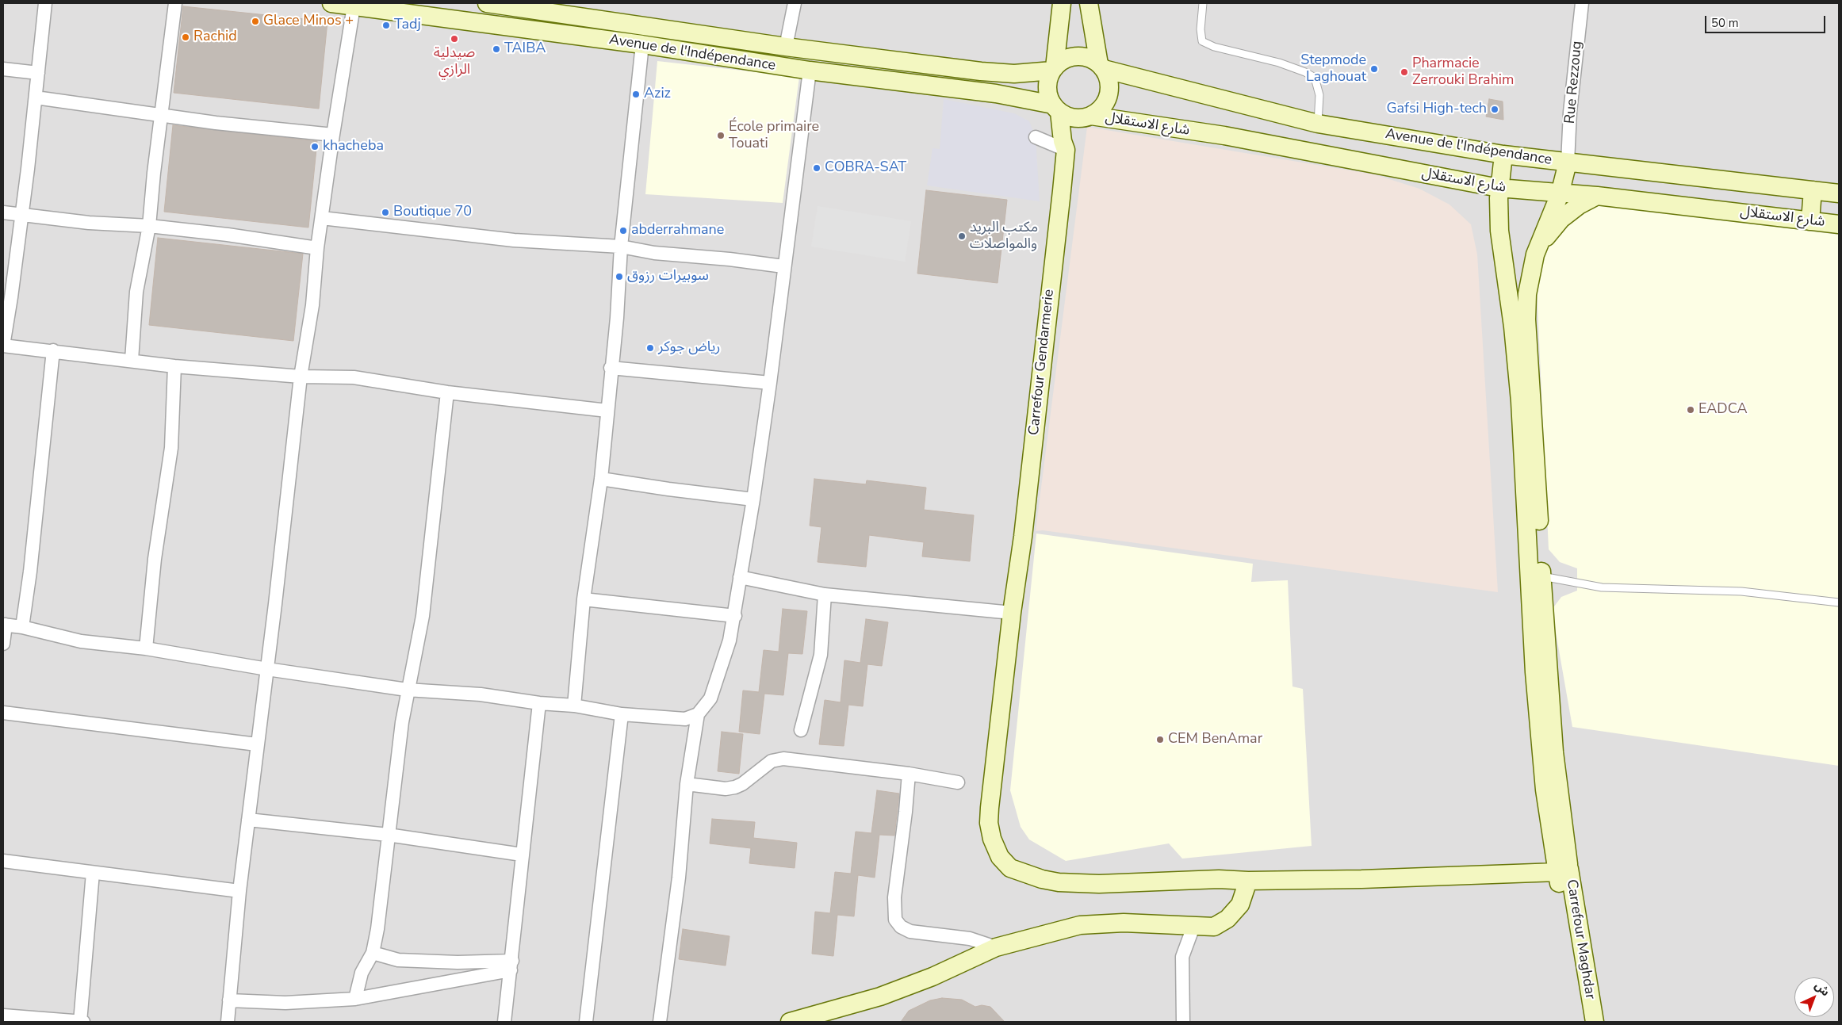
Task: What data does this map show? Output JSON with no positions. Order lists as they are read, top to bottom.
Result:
{
  "streets": {
    "street": [
      "Avenue de l'Indépendance",
      "Rue Rezzoug",
      "شارع الاستقلال",
      "Carrefour Gendarmerie",
      "Carrefour Maghdar"
    ]
  },
  "crossings": [
    ["Avenue de l'Indépendance", "Rue Rezzoug"],
    ["Avenue de l'Indépendance", "شارع الاستقلال"],
    ["Avenue de l'Indépendance", "Carrefour Gendarmerie"],
    ["شارع الاستقلال", "Carrefour Gendarmerie"],
    ["Carrefour Gendarmerie", "Carrefour Maghdar"]
  ],
  "places": [
    "Glace Minos +",
    "Tadj",
    "Rachid",
    "صيدلية الرازي",
    "TAIBA",
    "Stepmode Laghouat",
    "Pharmacie Zerrouki Brahim",
    "Aziz",
    "Gafsi High-tech",
    "École primaire Touati",
    "khacheba",
    "COBRA-SAT",
    "Boutique 70",
    "abderrahmane",
    "مكتب البريد والمواصلات",
    "سوبيرات رزوق",
    "رياض جوكر",
    "EADCA",
    "CEM BenAmar"
  ],
  "scale_bar": "50 m",
  "north": "top right"
}
